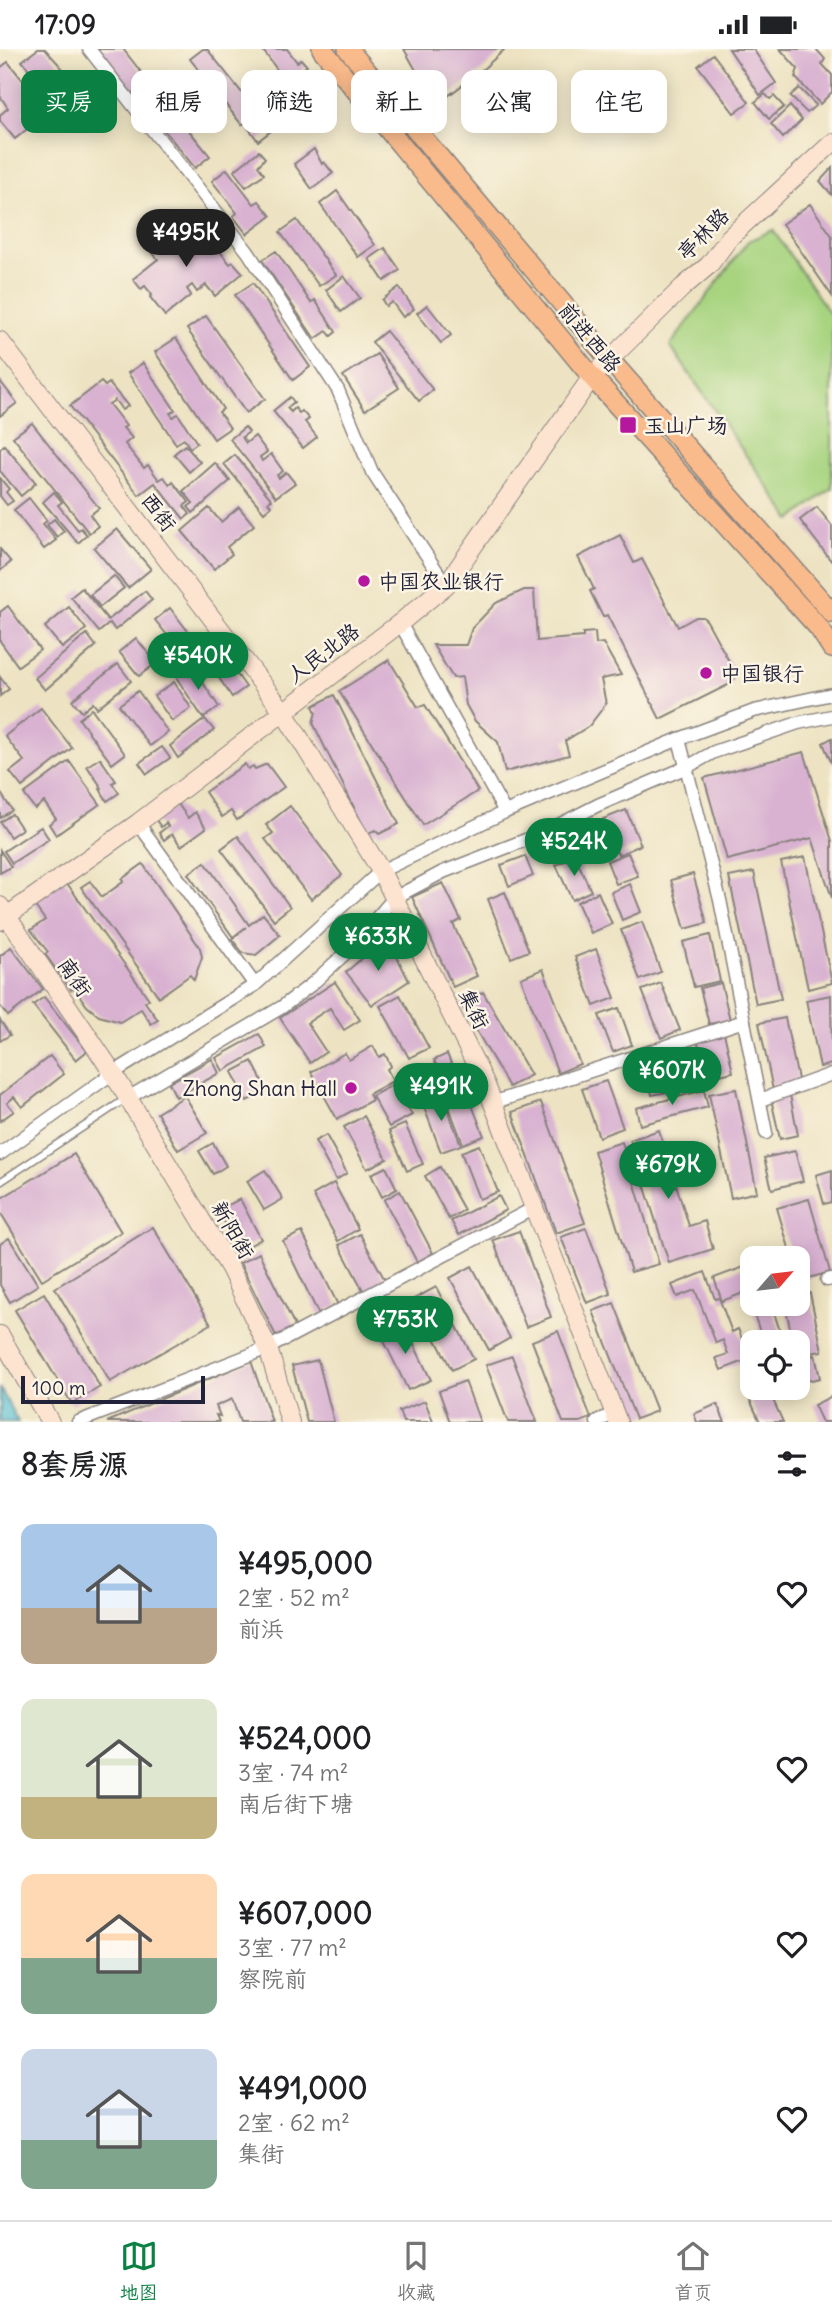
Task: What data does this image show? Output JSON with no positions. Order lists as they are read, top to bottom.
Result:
{
  "streets": {
    "main road": ["前进西路"],
    "street": [
      "亭林路",
      "西街",
      "人民北路",
      "南街",
      "集街",
      "新阳街"
    ]
  },
  "crossings": [
    ["亭林路", "前进西路"],
    ["亭林路", "人民北路"],
    ["前进西路", "人民北路"],
    ["西街", "人民北路"],
    ["西街", "集街"],
    ["人民北路", "南街"],
    ["人民北路", "集街"],
    ["南街", "新阳街"]
  ],
  "places": {
    "transit": ["玉山广场"],
    "other": ["中国农业银行", "中国银行", "Zhong Shan Hall"]
  },
  "scale_bar": "100 m",
  "north": "top right",
  "page": {
    "status": "17:09",
    "chip": [
      "买房",
      "租房",
      "筛选",
      "新上",
      "公寓",
      "住宅"
    ],
    "price": [
      "¥495K",
      "¥540K",
      "¥524K",
      "¥633K",
      "¥607K",
      "¥491K",
      "¥679K",
      "¥753K"
    ],
    "scale": "100 m",
    "heading": "8套房源",
    "list": [
      {
        "name": "¥495,000",
        "note": "2室 · 52 m² · 前浜"
      },
      {
        "name": "¥524,000",
        "note": "3室 · 74 m² · 南后街下塘"
      },
      {
        "name": "¥607,000",
        "note": "3室 · 77 m² · 察院前"
      },
      {
        "name": "¥491,000",
        "note": "2室 · 62 m² · 集街"
      }
    ],
    "tabs": ["地图", "收藏", "首页"]
  }
}
